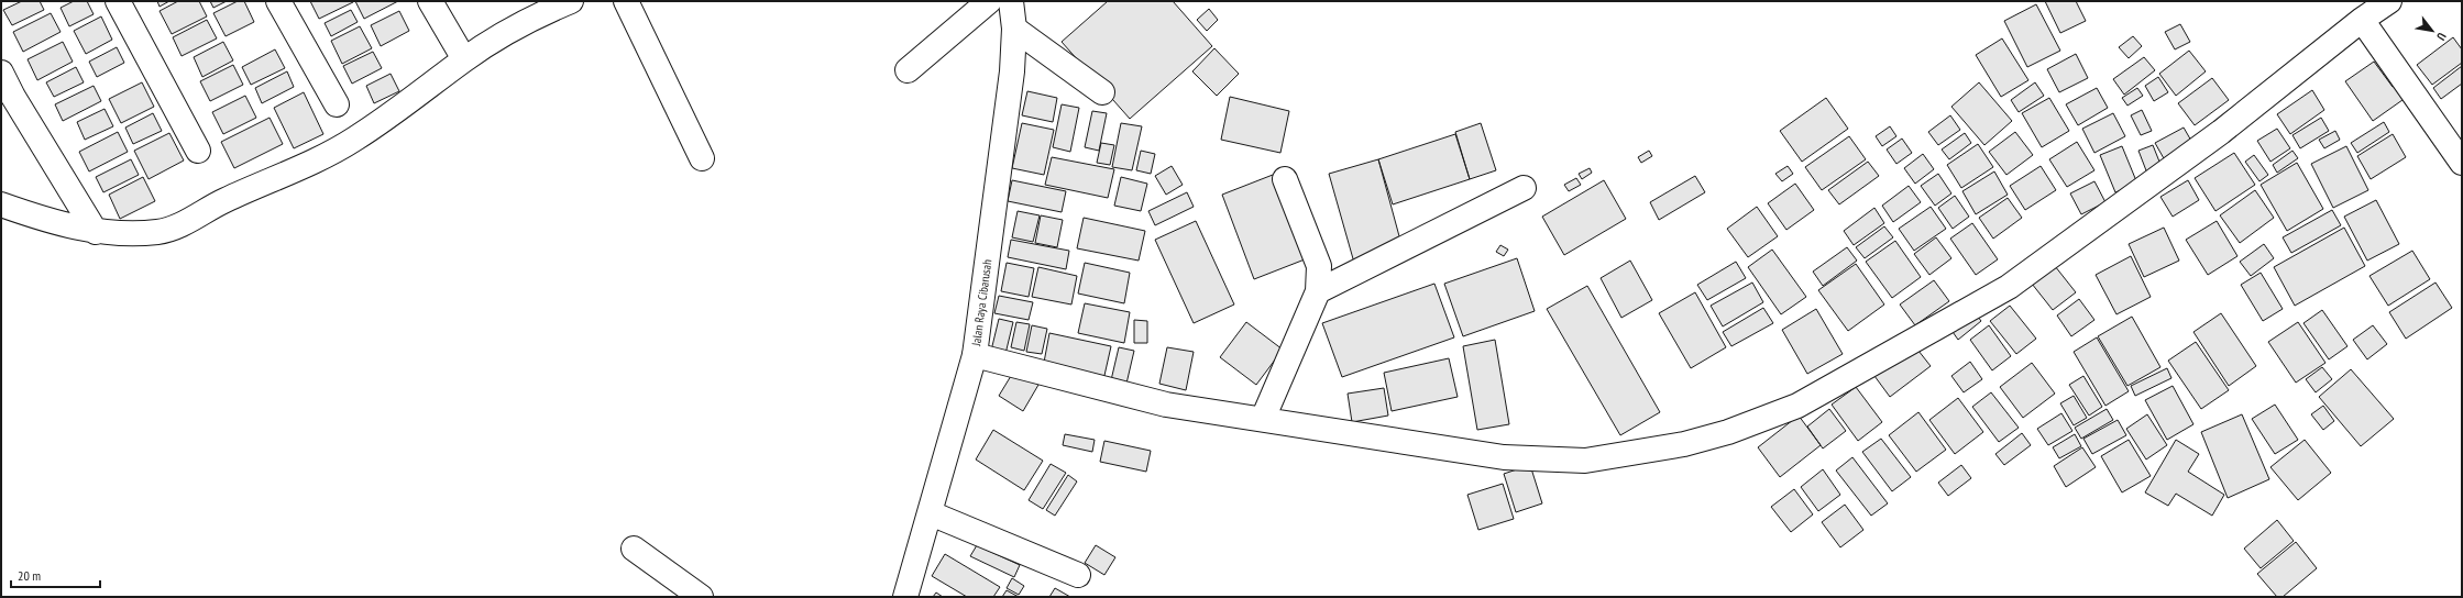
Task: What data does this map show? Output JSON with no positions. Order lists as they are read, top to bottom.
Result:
{
  "streets": {
    "street": ["Jalan Raya Cibarusah"]
  },
  "scale_bar": "20 m",
  "north": "bottom right"
}
